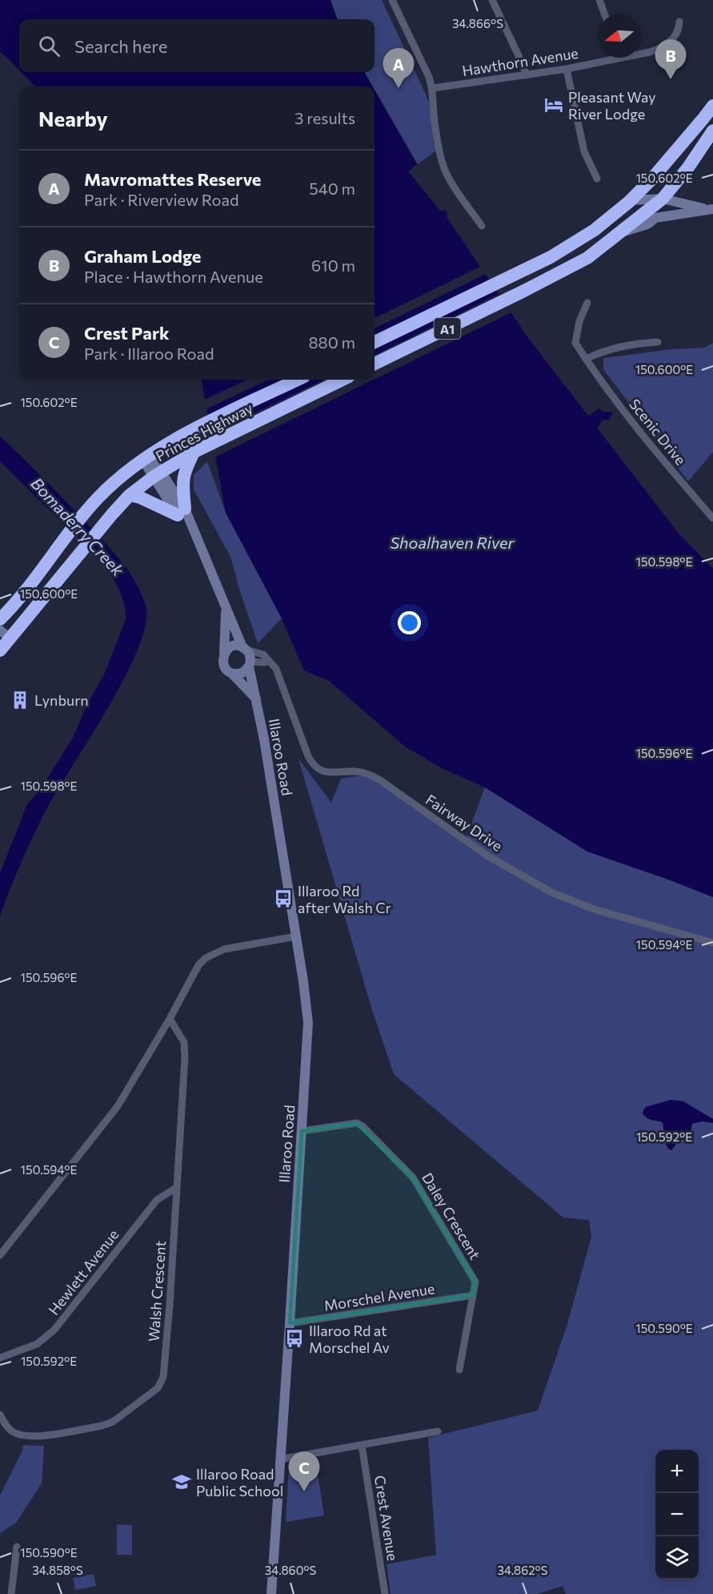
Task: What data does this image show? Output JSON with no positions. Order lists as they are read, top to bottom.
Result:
{
  "streets": {
    "highway": ["A1", "Princes Highway"],
    "main road": ["Illaroo Road"],
    "street": [
      "Hawthorn Avenue",
      "Scenic Drive",
      "Fairway Drive",
      "Daley Crescent",
      "Hewlett Avenue",
      "Walsh Crescent",
      "Morschel Avenue",
      "Crest Avenue"
    ]
  },
  "crossings": [
    ["Princes Highway", "Illaroo Road"],
    ["Illaroo Road", "Daley Crescent"],
    ["Illaroo Road", "Morschel Avenue"],
    ["Daley Crescent", "Morschel Avenue"],
    ["Hewlett Avenue", "Walsh Crescent"]
  ],
  "water": ["Bomaderry Creek", "Shoalhaven River"],
  "places": {
    "hotel": ["Pleasant Way River Lodge"],
    "building": ["Lynburn"],
    "bus stop": ["Illaroo Rd after Walsh Cr", "Illaroo Rd at Morschel Av"],
    "school or university": ["Illaroo Road Public School"]
  },
  "north": "left",
  "page": {
    "search": "Search here",
    "pins": ["B", "A", "C"],
    "heading": ["Nearby", "3 results"],
    "list": [
      {
        "mark": "A",
        "name": "Mavromattes Reserve",
        "note": "Park · Riverview Road",
        "value": "540 m"
      },
      {
        "mark": "B",
        "name": "Graham Lodge",
        "note": "Place · Hawthorn Avenue",
        "value": "610 m"
      },
      {
        "mark": "C",
        "name": "Crest Park",
        "note": "Park · Illaroo Road",
        "value": "880 m"
      }
    ],
    "map_buttons": ["+", "−"]
  },
  "coordinates": [
    "34.866°S",
    "150.602°E",
    "150.600°E",
    "150.598°E",
    "150.596°E",
    "150.594°E",
    "150.592°E",
    "150.590°E",
    "34.858°S",
    "34.860°S",
    "34.862°S"
  ]
}
